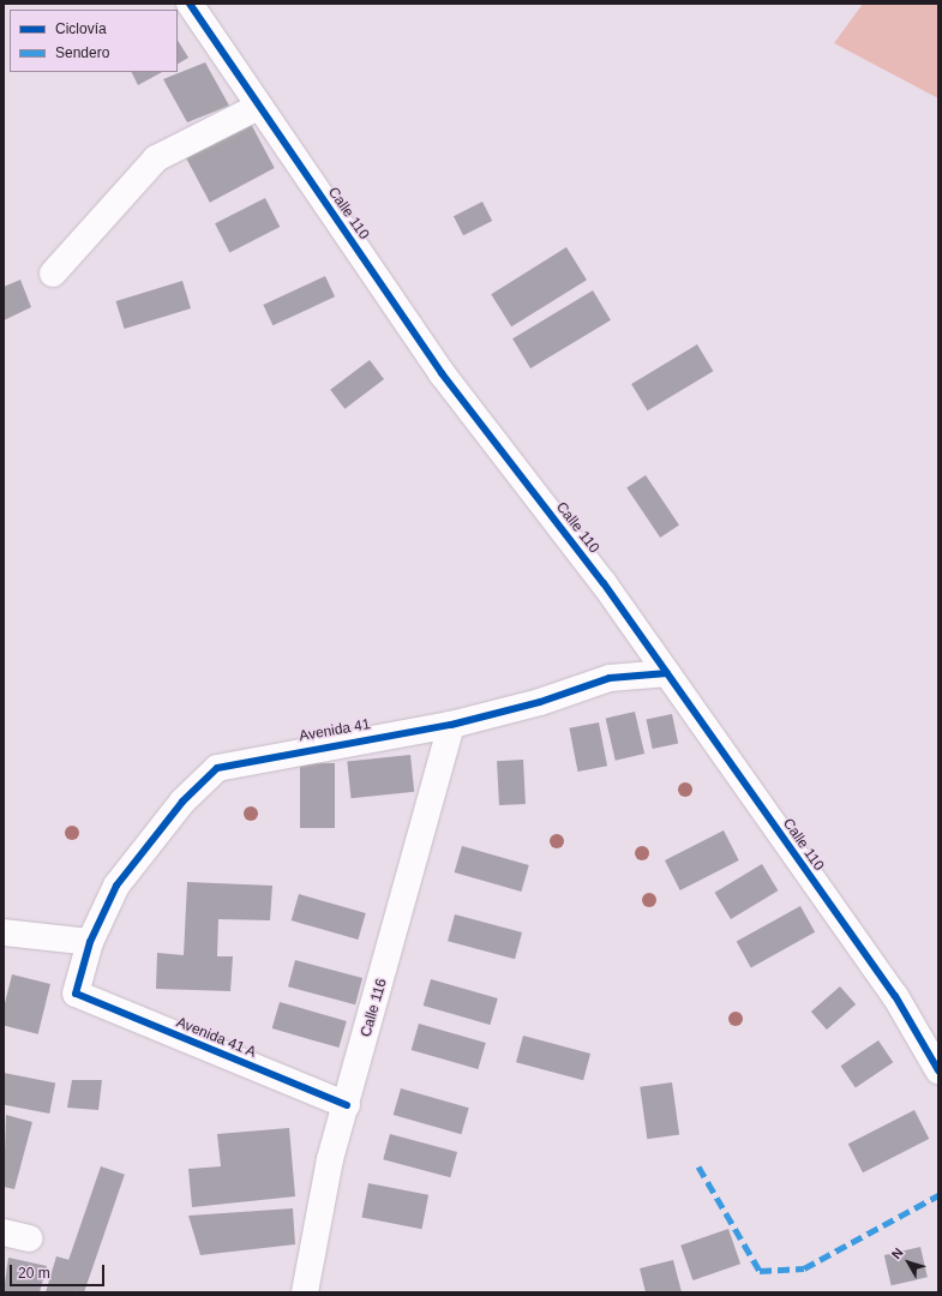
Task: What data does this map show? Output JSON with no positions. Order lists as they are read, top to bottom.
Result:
{
  "streets": {
    "street": [
      "Calle 110",
      "Avenida 41",
      "Calle 116",
      "Avenida 41 A"
    ]
  },
  "crossings": [
    ["Calle 110", "Avenida 41"],
    ["Avenida 41", "Calle 116"],
    ["Avenida 41", "Avenida 41 A"],
    ["Calle 116", "Avenida 41 A"]
  ],
  "legend": ["Ciclovía", "Sendero"],
  "scale_bar": "20 m",
  "north": "top left"
}
